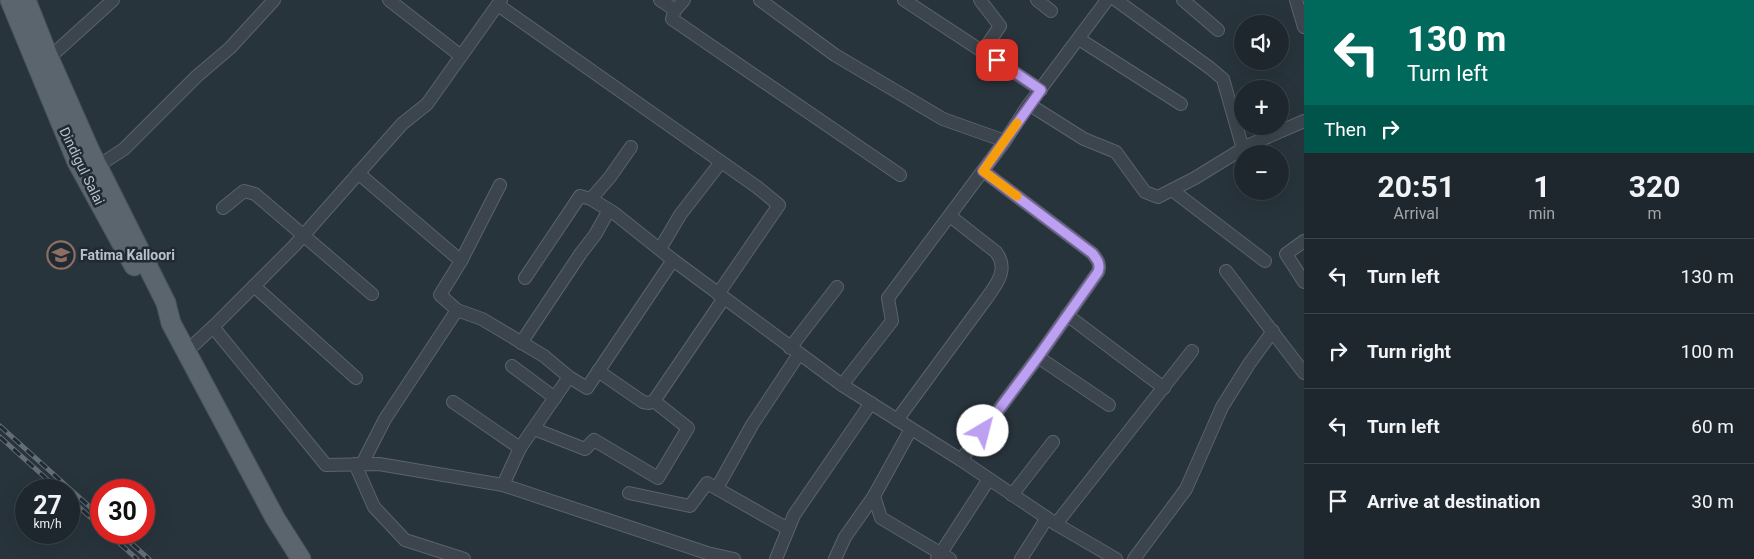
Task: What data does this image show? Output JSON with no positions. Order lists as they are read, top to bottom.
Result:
{
  "streets": {
    "main road": ["Dindigul Salai"]
  },
  "places": {
    "school or university": ["Fatima Kalloori"]
  },
  "page": {
    "turn": ["130 m", "Turn left"],
    "map_buttons": ["+", "−"],
    "then": "Then",
    "eta": [
      "20:51",
      "Arrival",
      "1",
      "min",
      "320",
      "m"
    ],
    "list": [
      {
        "name": "Turn left",
        "value": "130 m"
      },
      {
        "name": "Turn right",
        "value": "100 m"
      },
      {
        "name": "Turn left",
        "value": "60 m"
      },
      {
        "name": "Arrive at destination",
        "value": "30 m"
      }
    ],
    "speed": "27 km/h",
    "limit": "30"
  }
}
